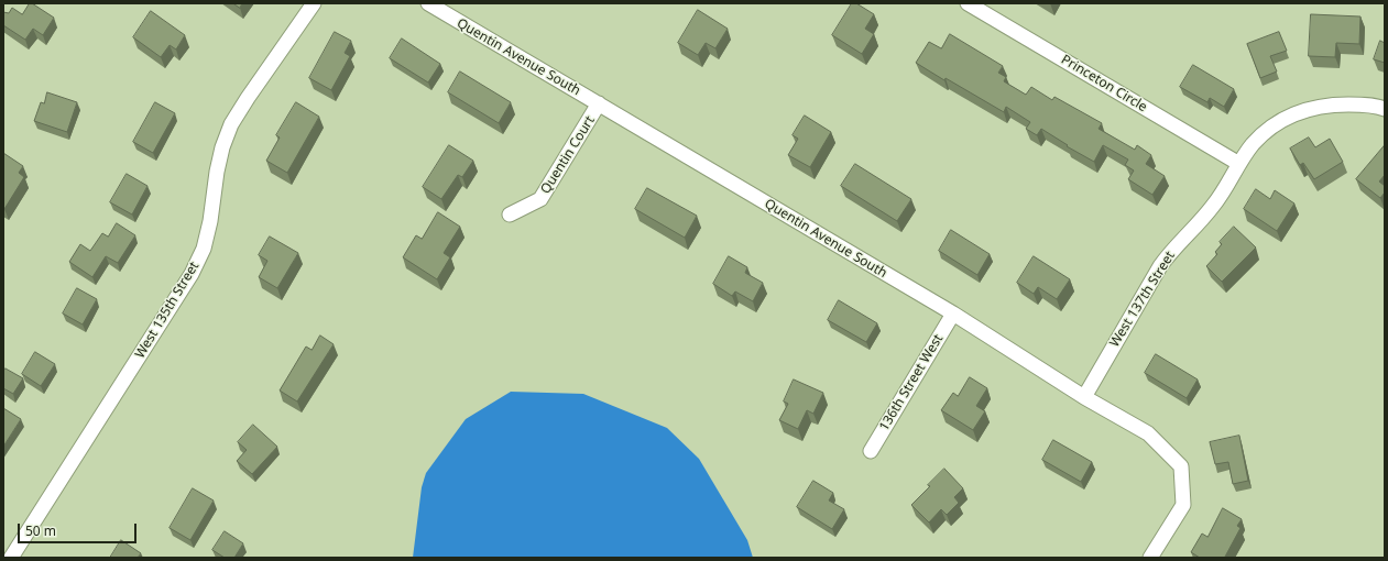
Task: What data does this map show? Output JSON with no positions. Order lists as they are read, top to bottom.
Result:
{
  "streets": {
    "street": [
      "Quentin Avenue South",
      "Princeton Circle",
      "Quentin Court",
      "West 137th Street",
      "West 135th Street",
      "136th Street West"
    ]
  },
  "crossings": [
    ["Quentin Avenue South", "Quentin Court"],
    ["Quentin Avenue South", "West 137th Street"],
    ["Quentin Avenue South", "136th Street West"],
    ["Princeton Circle", "West 137th Street"]
  ],
  "scale_bar": "50 m"
}
